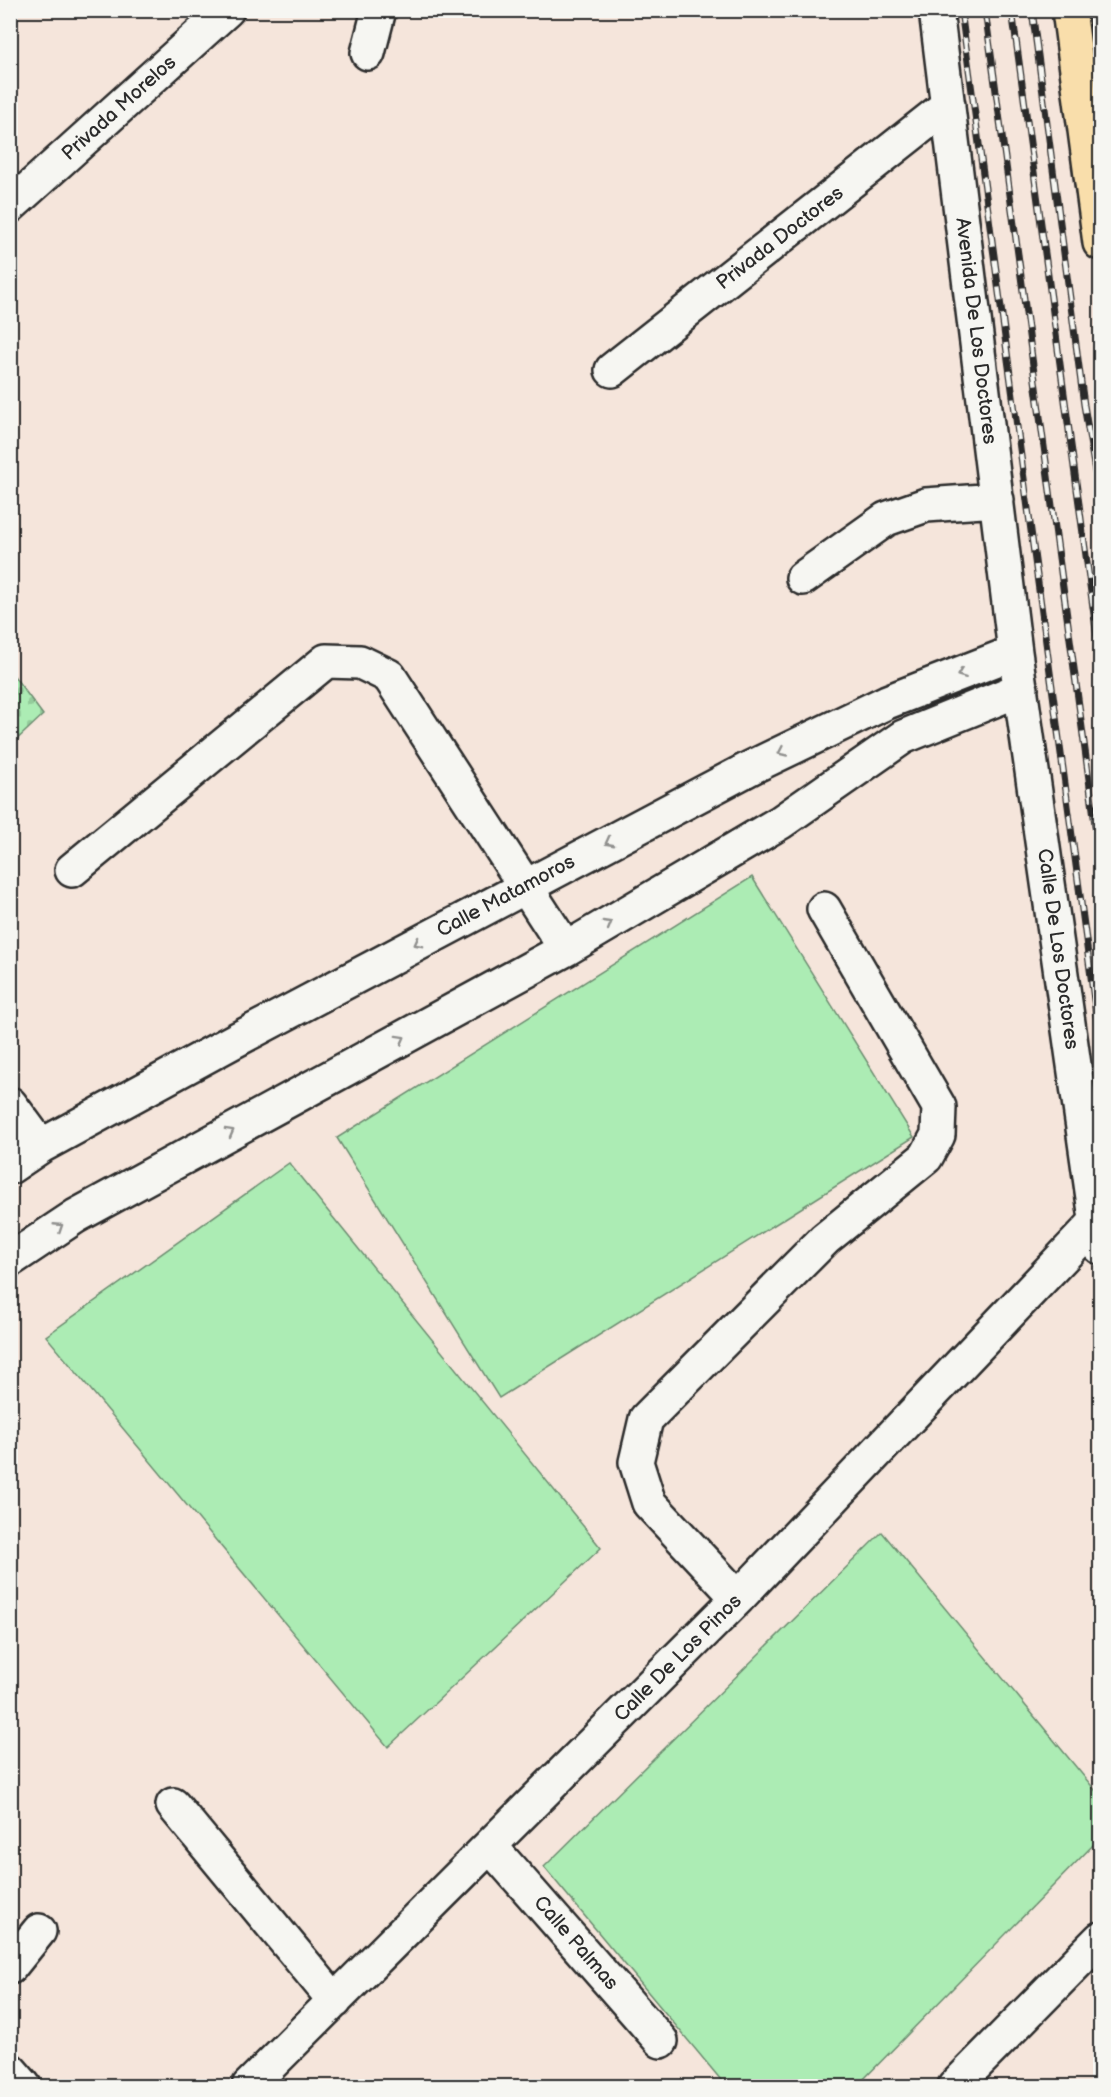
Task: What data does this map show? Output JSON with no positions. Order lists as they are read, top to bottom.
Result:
{
  "streets": {
    "street": [
      "Privada Morelos",
      "Privada Doctores",
      "Avenida De Los Doctores",
      "Calle Matamoros",
      "Calle De Los Doctores",
      "Calle De Los Pinos",
      "Calle Palmas"
    ]
  },
  "crossings": [
    ["Privada Doctores", "Avenida De Los Doctores"],
    ["Avenida De Los Doctores", "Calle Matamoros"],
    ["Avenida De Los Doctores", "Calle De Los Doctores"],
    ["Calle Matamoros", "Calle De Los Doctores"],
    ["Calle De Los Doctores", "Calle De Los Pinos"],
    ["Calle De Los Pinos", "Calle Palmas"]
  ]
}
